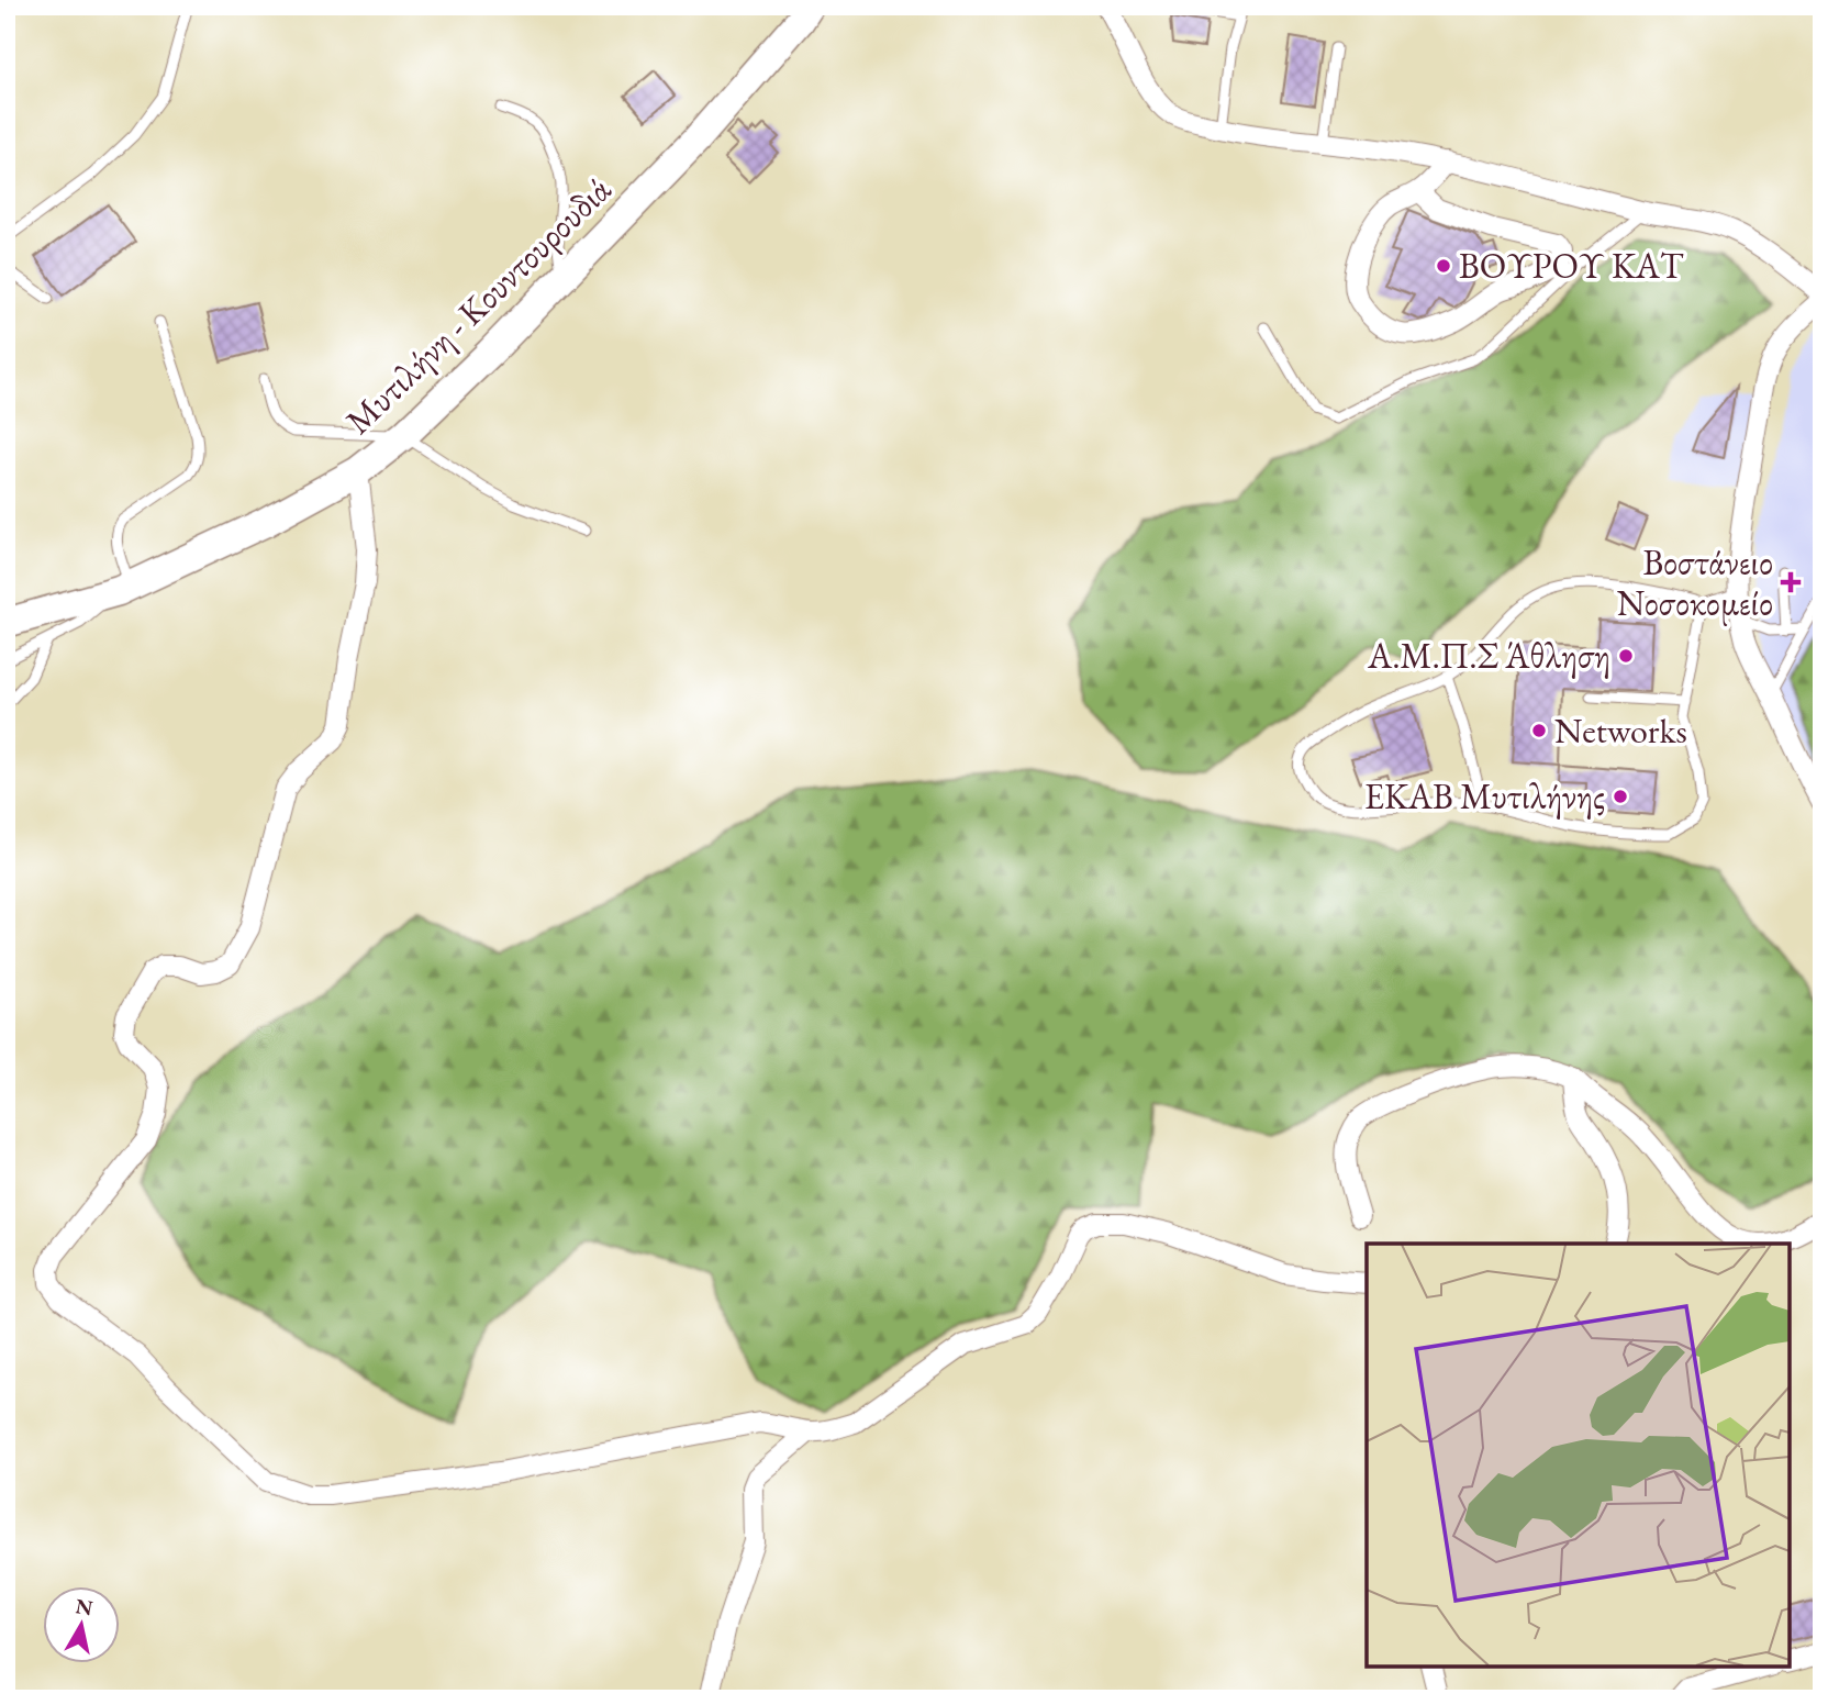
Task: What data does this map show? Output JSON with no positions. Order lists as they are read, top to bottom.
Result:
{
  "streets": {
    "main road": ["Μυτιλήνη - Κουντουρουδιά"]
  },
  "places": {
    "other": [
      "ΒΟΥΡΟΥ ΚΑΤ",
      "Α.Μ.Π.Σ Άθληση",
      "Networks",
      "ΕΚΑΒ Μυτιλήνης"
    ],
    "health": ["Βοστάνειο Νοσοκομείο"]
  },
  "north": "top"
}
